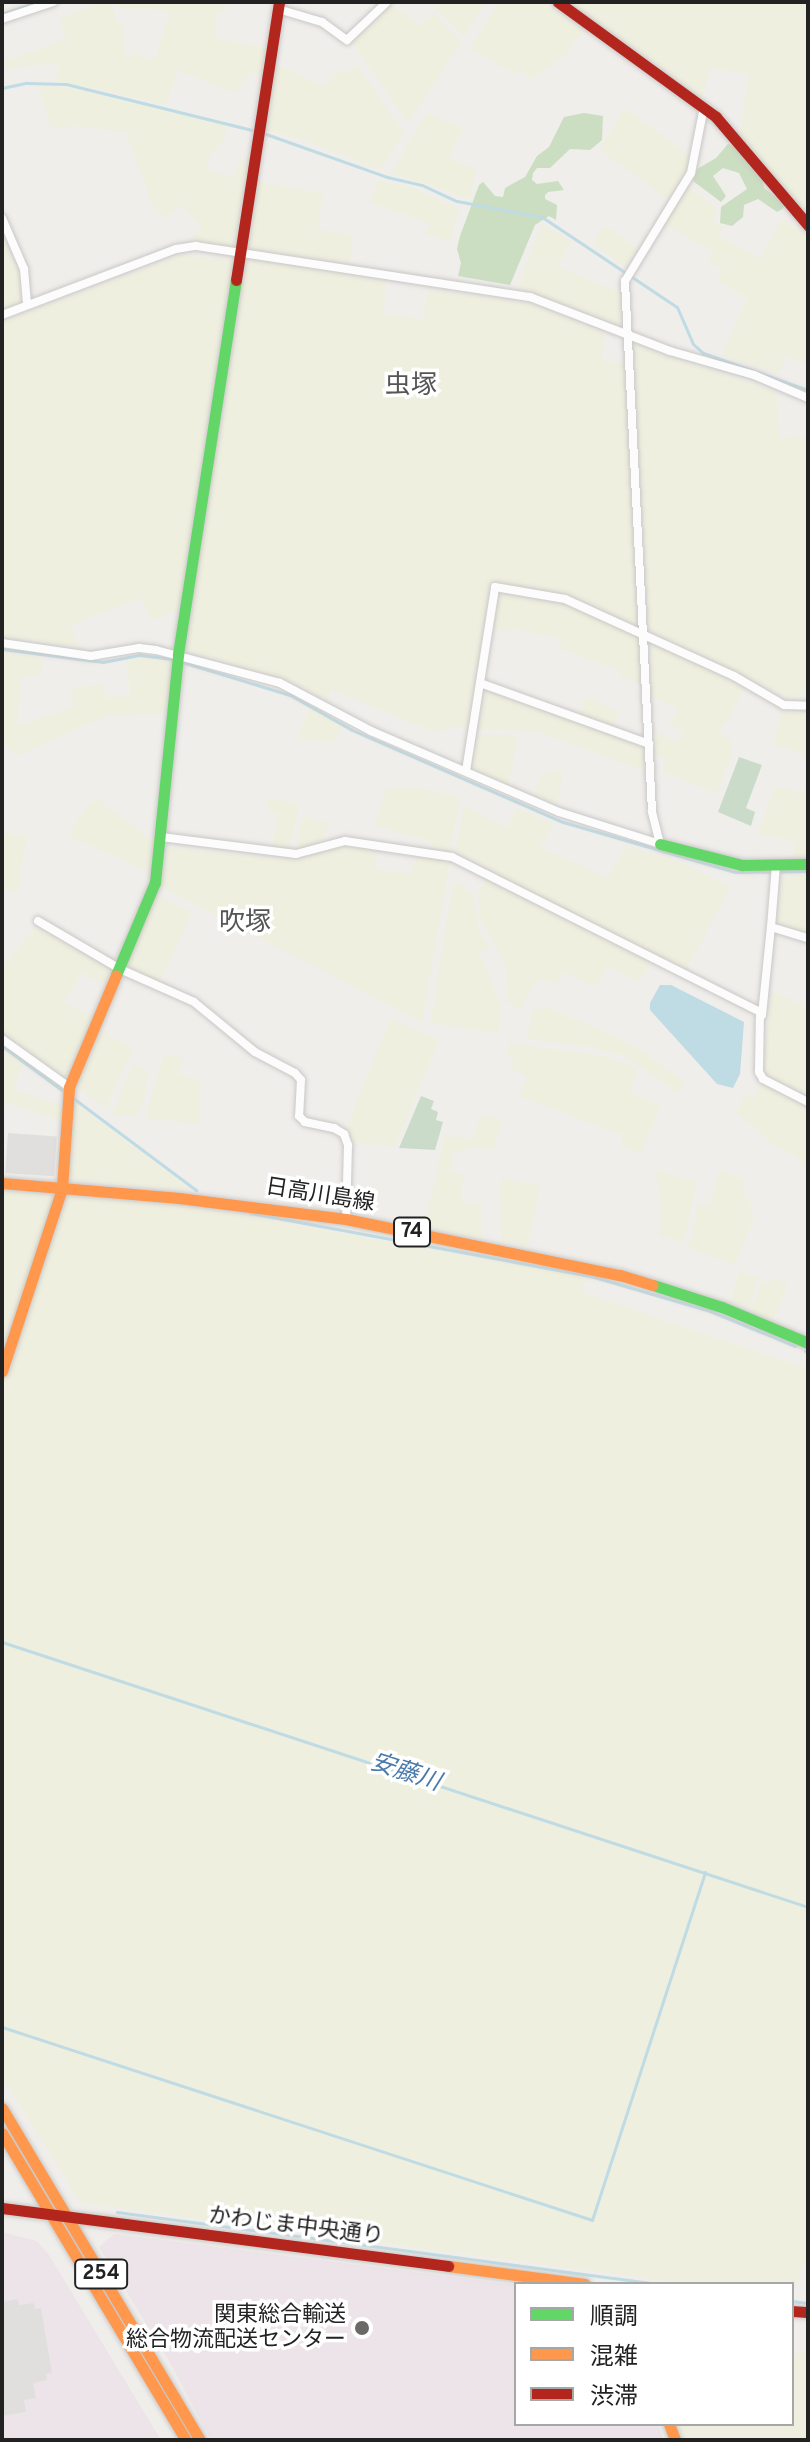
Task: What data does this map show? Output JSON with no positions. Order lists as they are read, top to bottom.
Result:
{
  "streets": {
    "main road": [
      "日高川島線",
      "74",
      "かわじま中央通り",
      "254"
    ]
  },
  "crossings": [
    ["かわじま中央通り", "254"]
  ],
  "districts": ["虫塚", "吹塚"],
  "water": ["安藤川"],
  "places": ["関東総合輸送 総合物流配送センター"],
  "legend": ["順調", "混雑", "渋滞"]
}
